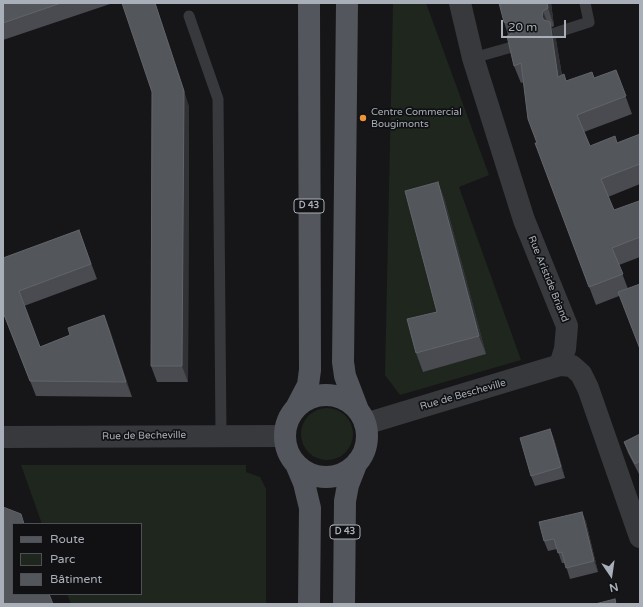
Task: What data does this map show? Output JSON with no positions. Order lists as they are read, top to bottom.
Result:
{
  "streets": {
    "main road": ["D 43"],
    "street": ["Rue Aristide Briand", "Rue de Bescheville", "Rue de Becheville"]
  },
  "crossings": [
    ["D 43", "Rue de Bescheville"],
    ["D 43", "Rue de Becheville"],
    ["Rue Aristide Briand", "Rue de Bescheville"],
    ["Rue de Bescheville", "Rue de Becheville"]
  ],
  "places": ["Centre Commercial Bougimonts"],
  "legend": ["Route", "Parc", "Bâtiment"],
  "scale_bar": "20 m",
  "north": "bottom"
}
